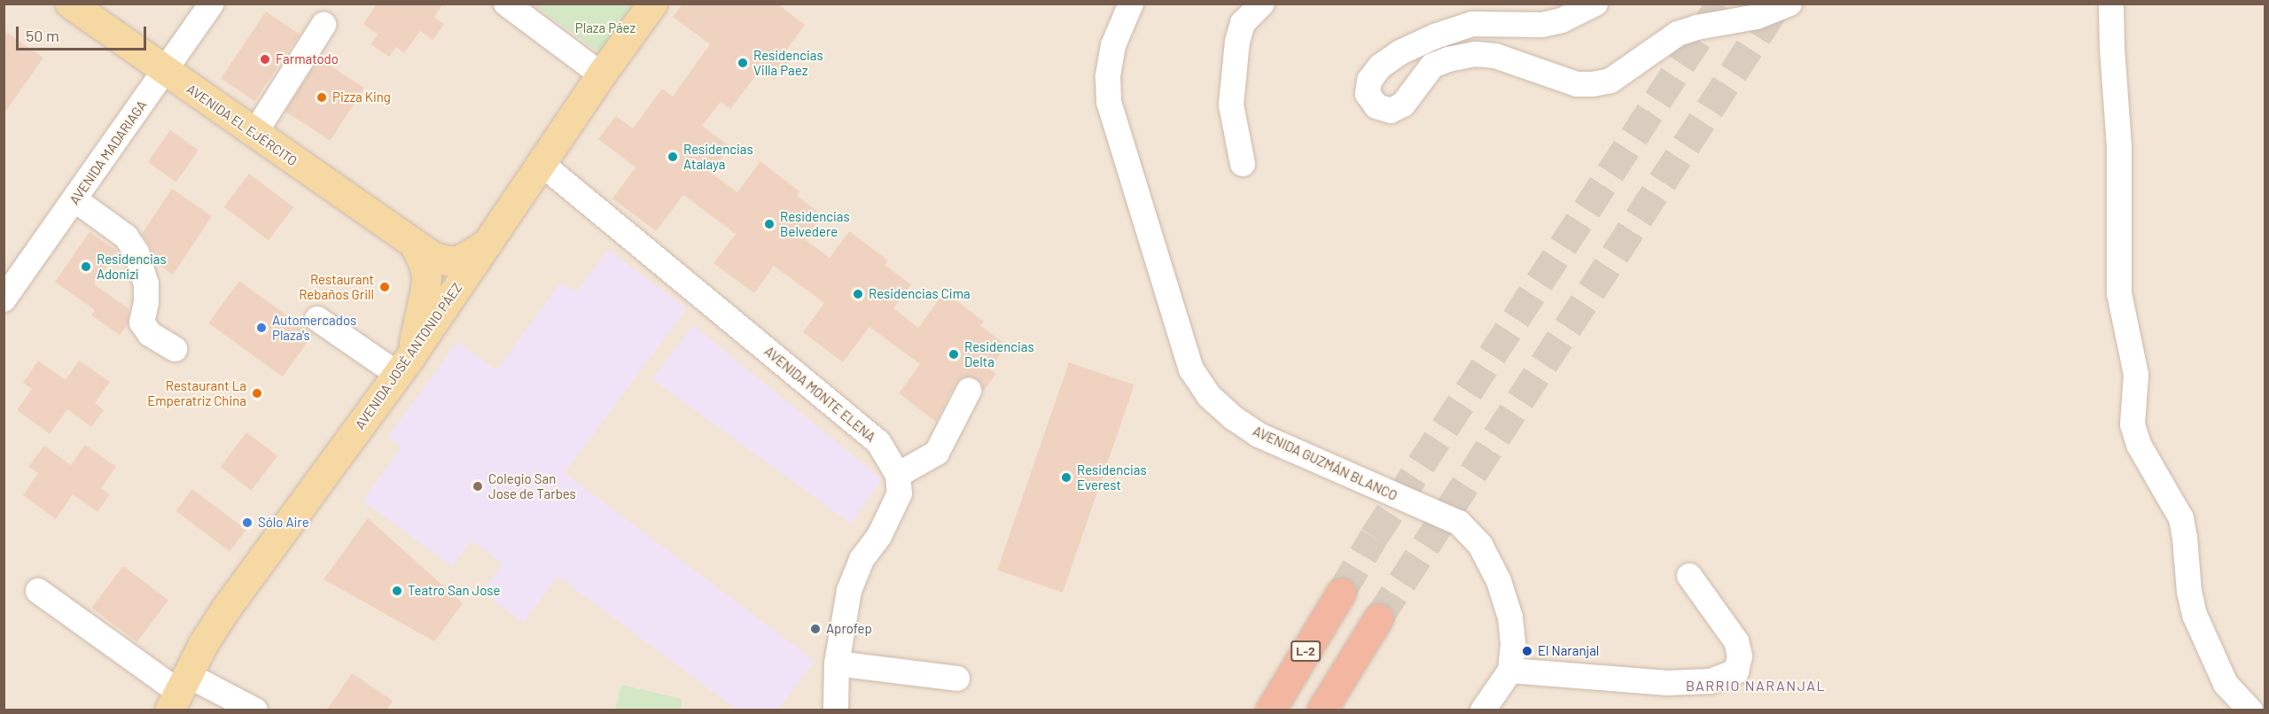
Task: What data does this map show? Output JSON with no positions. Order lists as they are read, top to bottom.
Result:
{
  "streets": {
    "highway": ["L-2"],
    "main road": ["AVENIDA EL EJÉRCITO", "AVENIDA JOSÉ ANTONIO PÁEZ"],
    "street": ["AVENIDA MADARIAGA", "AVENIDA MONTE ELENA", "AVENIDA GUZMÁN BLANCO"]
  },
  "crossings": [
    ["AVENIDA EL EJÉRCITO", "AVENIDA MADARIAGA"],
    ["AVENIDA EL EJÉRCITO", "AVENIDA JOSÉ ANTONIO PÁEZ"],
    ["AVENIDA JOSÉ ANTONIO PÁEZ", "AVENIDA MONTE ELENA"]
  ],
  "districts": ["BARRIO NARANJAL"],
  "parks": ["Plaza Páez"],
  "places": [
    "Farmatodo",
    "Residencias Villa Paez",
    "Pizza King",
    "Residencias Atalaya",
    "Residencias Belvedere",
    "Residencias Adonizi",
    "Restaurant Rebaños Grill",
    "Residencias Cima",
    "Automercados Plaza's",
    "Residencias Delta",
    "Restaurant La Emperatriz China",
    "Residencias Everest",
    "Colegio San Jose de Tarbes",
    "Sólo Aire",
    "Teatro San Jose",
    "Aprofep",
    "El Naranjal"
  ],
  "scale_bar": "50 m"
}
